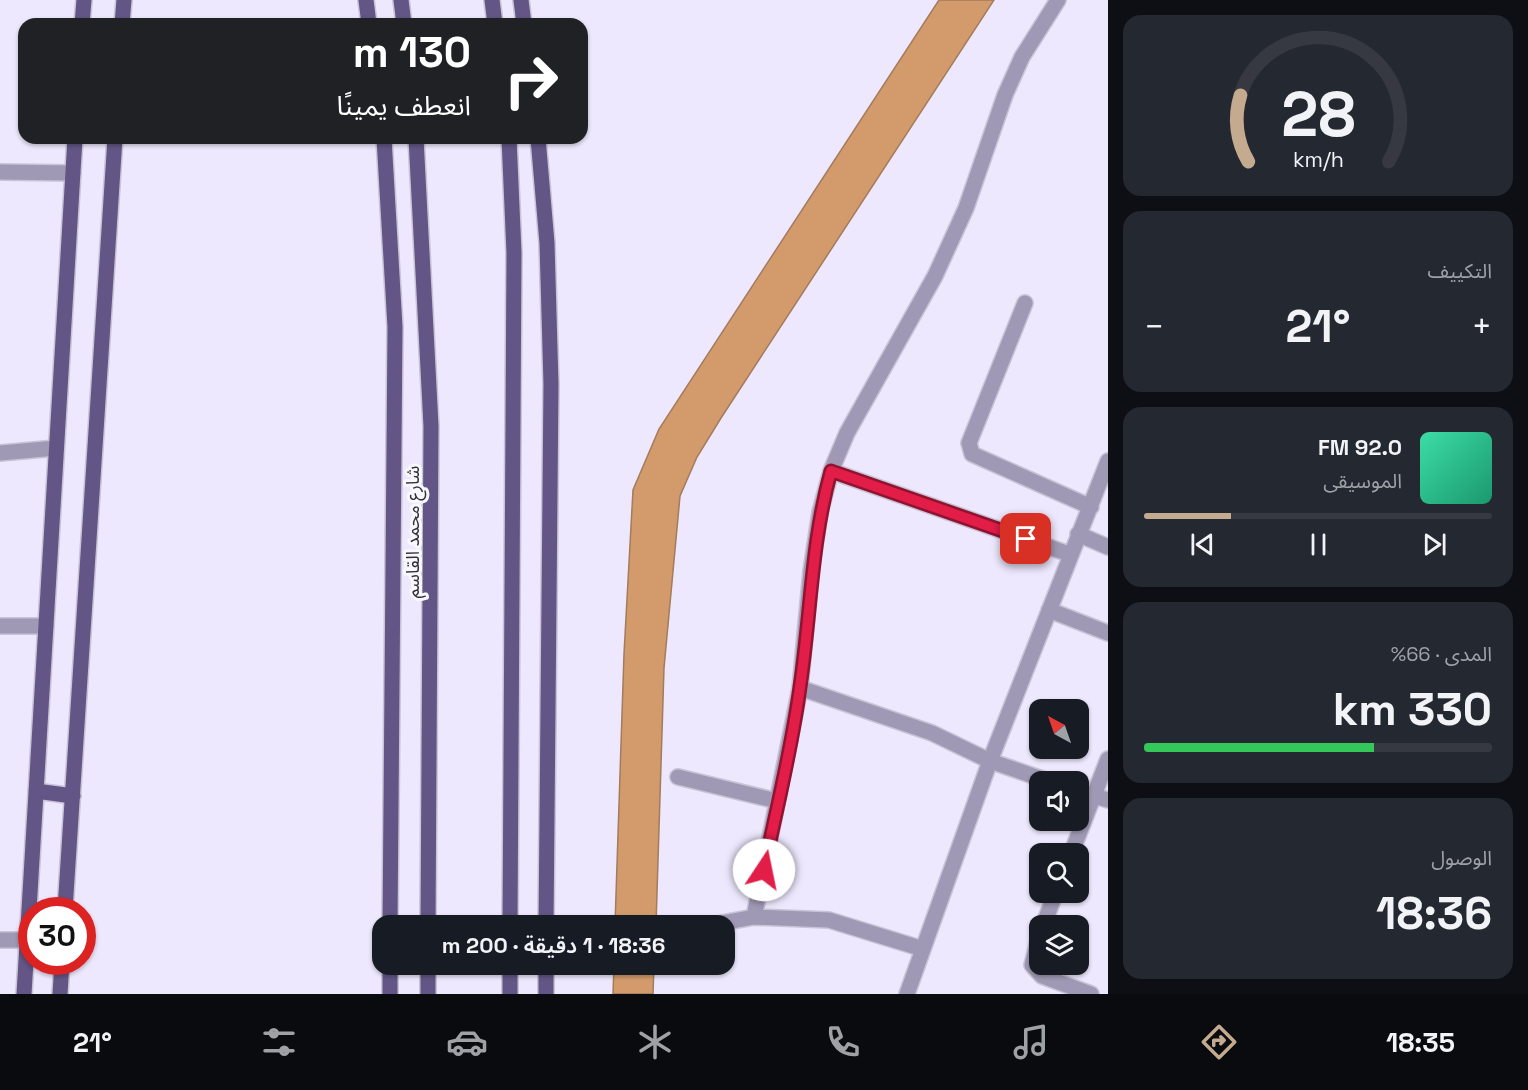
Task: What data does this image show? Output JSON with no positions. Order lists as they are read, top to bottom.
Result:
{
  "streets": {
    "main road": ["شارع محمد القاسم"]
  },
  "north": "top left",
  "page": {
    "turn": ["130 m", "انعطف يمينًا"],
    "tile": [
      "التكييف",
      ["المدى · 66%", "330 km"],
      ["الوصول", "18:36"]
    ],
    "heat": ["−", "21°", "+"],
    "song": ["92.0 FM", "الموسيقى"],
    "limit": "30",
    "trip": "18:36 · 1 دقيقة · 200 m",
    "tabs": ["18:35", "21°"],
    "gauge": ["28", "km/h"]
  }
}
